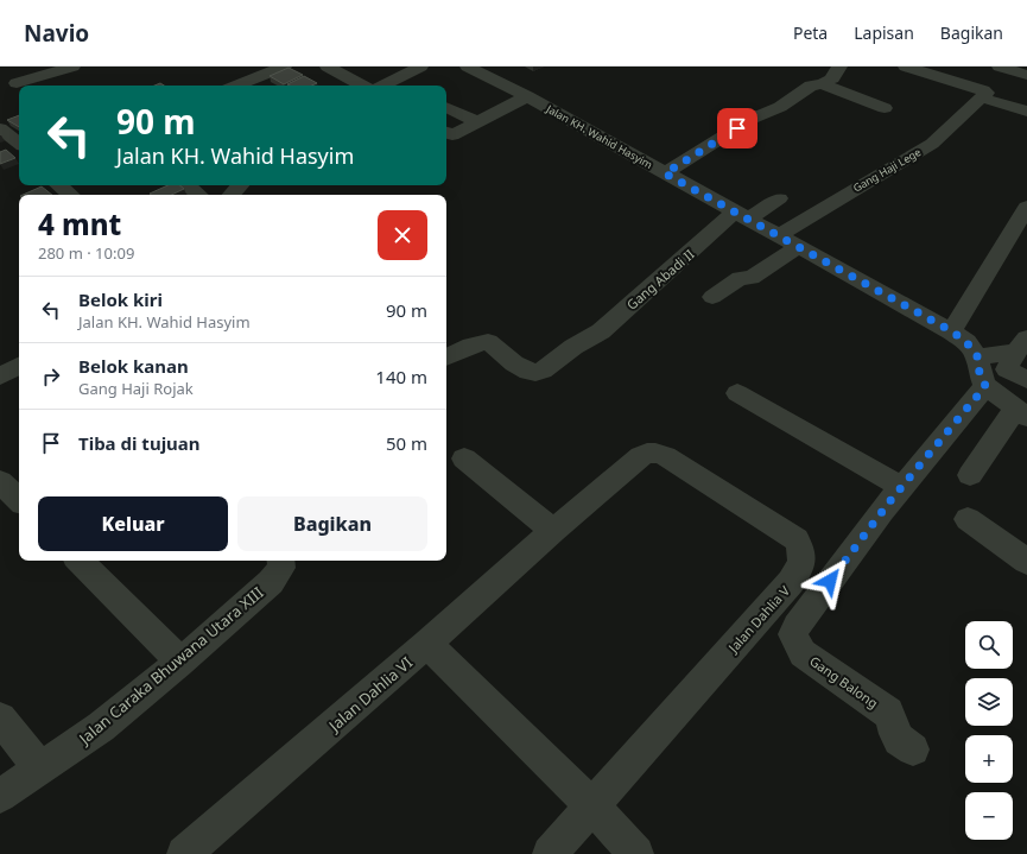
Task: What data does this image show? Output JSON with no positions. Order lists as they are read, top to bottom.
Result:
{
  "streets": {
    "street": [
      "Jalan KH. Wahid Hasyim",
      "Gang Haji Lege",
      "Gang Abadi II",
      "Jalan Dahlia V",
      "Jalan Caraka Bhuwana Utara XIII",
      "Gang Balong",
      "Jalan Dahlia VI"
    ]
  },
  "crossings": [
    ["Jalan KH. Wahid Hasyim", "Gang Haji Lege"],
    ["Jalan KH. Wahid Hasyim", "Gang Abadi II"],
    ["Jalan KH. Wahid Hasyim", "Gang Balong"],
    ["Jalan Dahlia V", "Jalan Dahlia VI"]
  ],
  "page": {
    "header": "Navio",
    "nav": ["Peta", "Lapisan", "Bagikan"],
    "turn": ["90 m", "Jalan KH. Wahid Hasyim"],
    "heading": ["4 mnt", "280 m · 10:09"],
    "list": [
      {
        "name": "Belok kiri",
        "note": "Jalan KH. Wahid Hasyim",
        "value": "90 m"
      },
      {
        "name": "Belok kanan",
        "note": "Gang Haji Rojak",
        "value": "140 m"
      },
      {
        "name": "Tiba di tujuan",
        "value": "50 m"
      }
    ],
    "buttons": ["Keluar", "Bagikan"],
    "map_buttons": ["+", "−"]
  }
}
